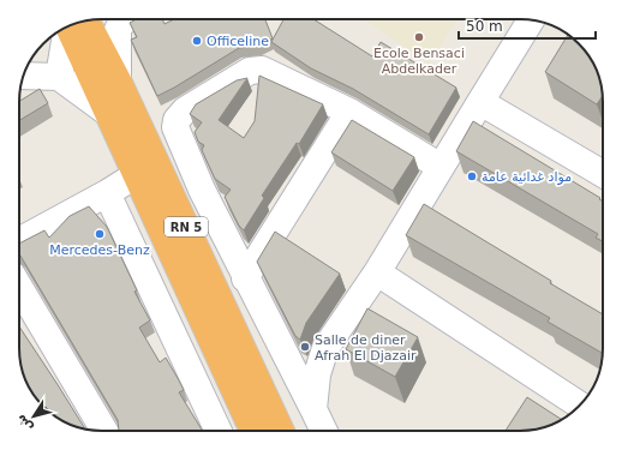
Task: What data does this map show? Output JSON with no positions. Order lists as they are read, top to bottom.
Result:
{
  "streets": {
    "highway": ["RN 5"]
  },
  "places": [
    "Ecole Bensaci Abdelkader",
    "Officeline",
    "مواد غدائية عامة",
    "Mercedes-Benz",
    "Salle de diner Afrah El Djazair"
  ],
  "scale_bar": "50 m",
  "north": "bottom left"
}
